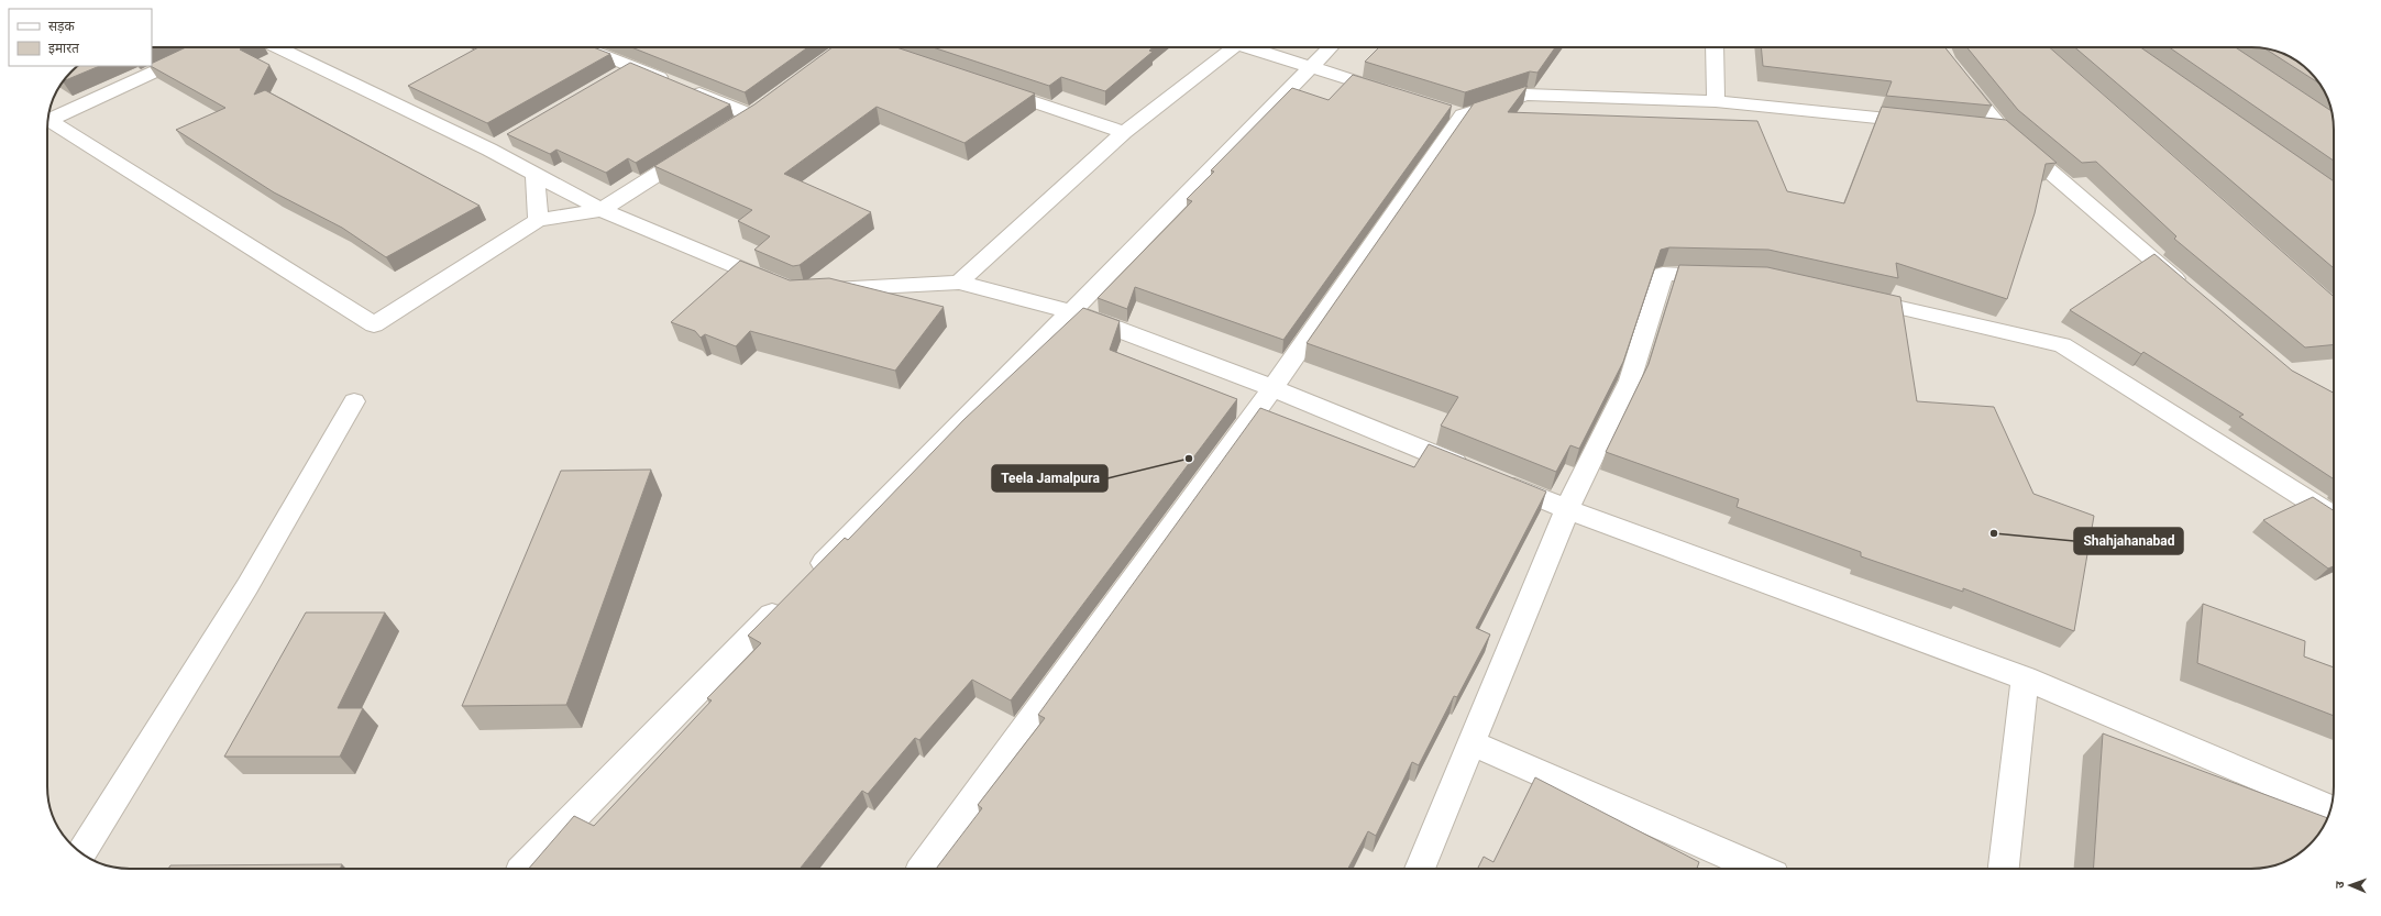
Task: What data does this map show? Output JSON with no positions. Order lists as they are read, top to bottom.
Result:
{
  "places": ["Teela Jamalpura", "Shahjahanabad"],
  "legend": ["सड़क", "इमारत"],
  "north": "left"
}
